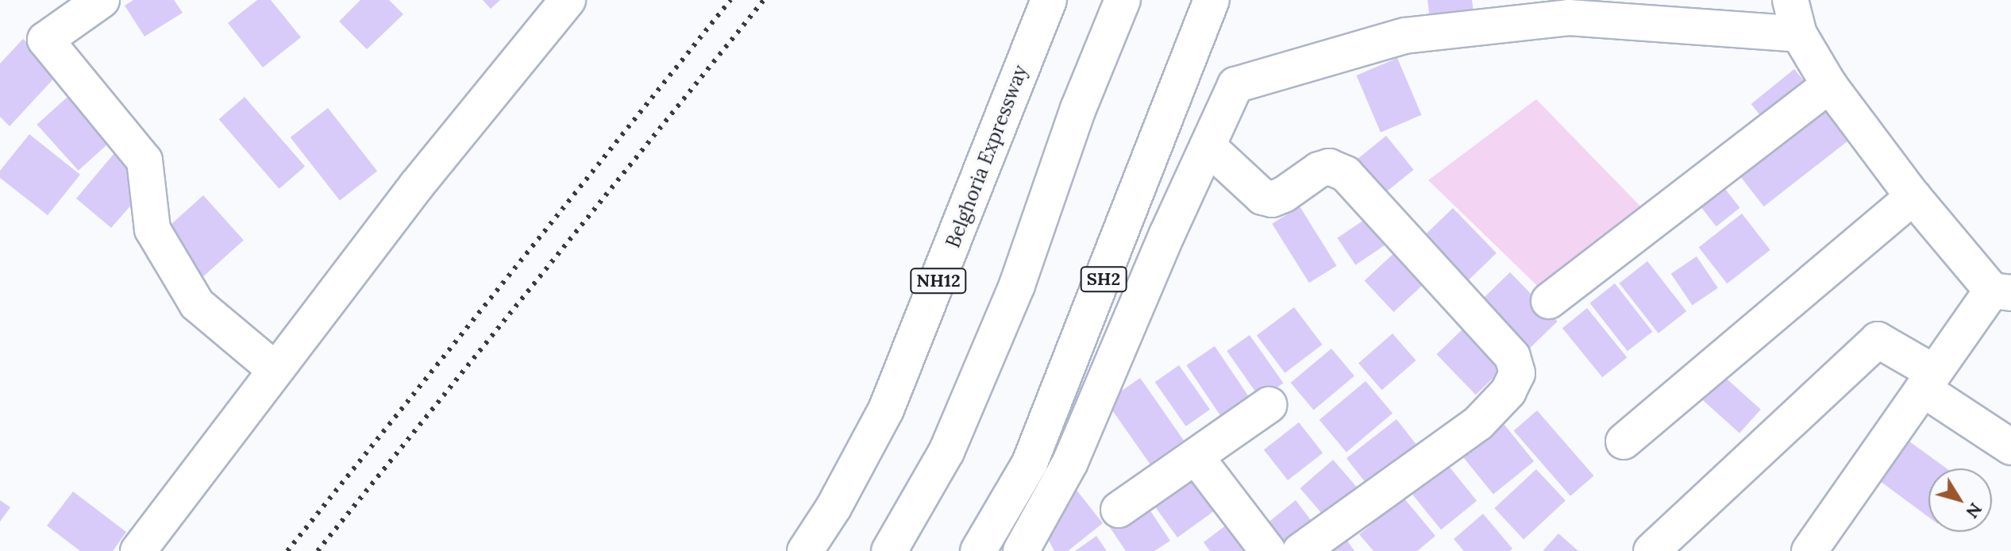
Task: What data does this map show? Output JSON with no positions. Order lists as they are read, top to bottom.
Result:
{
  "streets": {
    "main road": ["Belghoria Expressway", "SH2", "NH12"]
  },
  "north": "bottom right"
}
